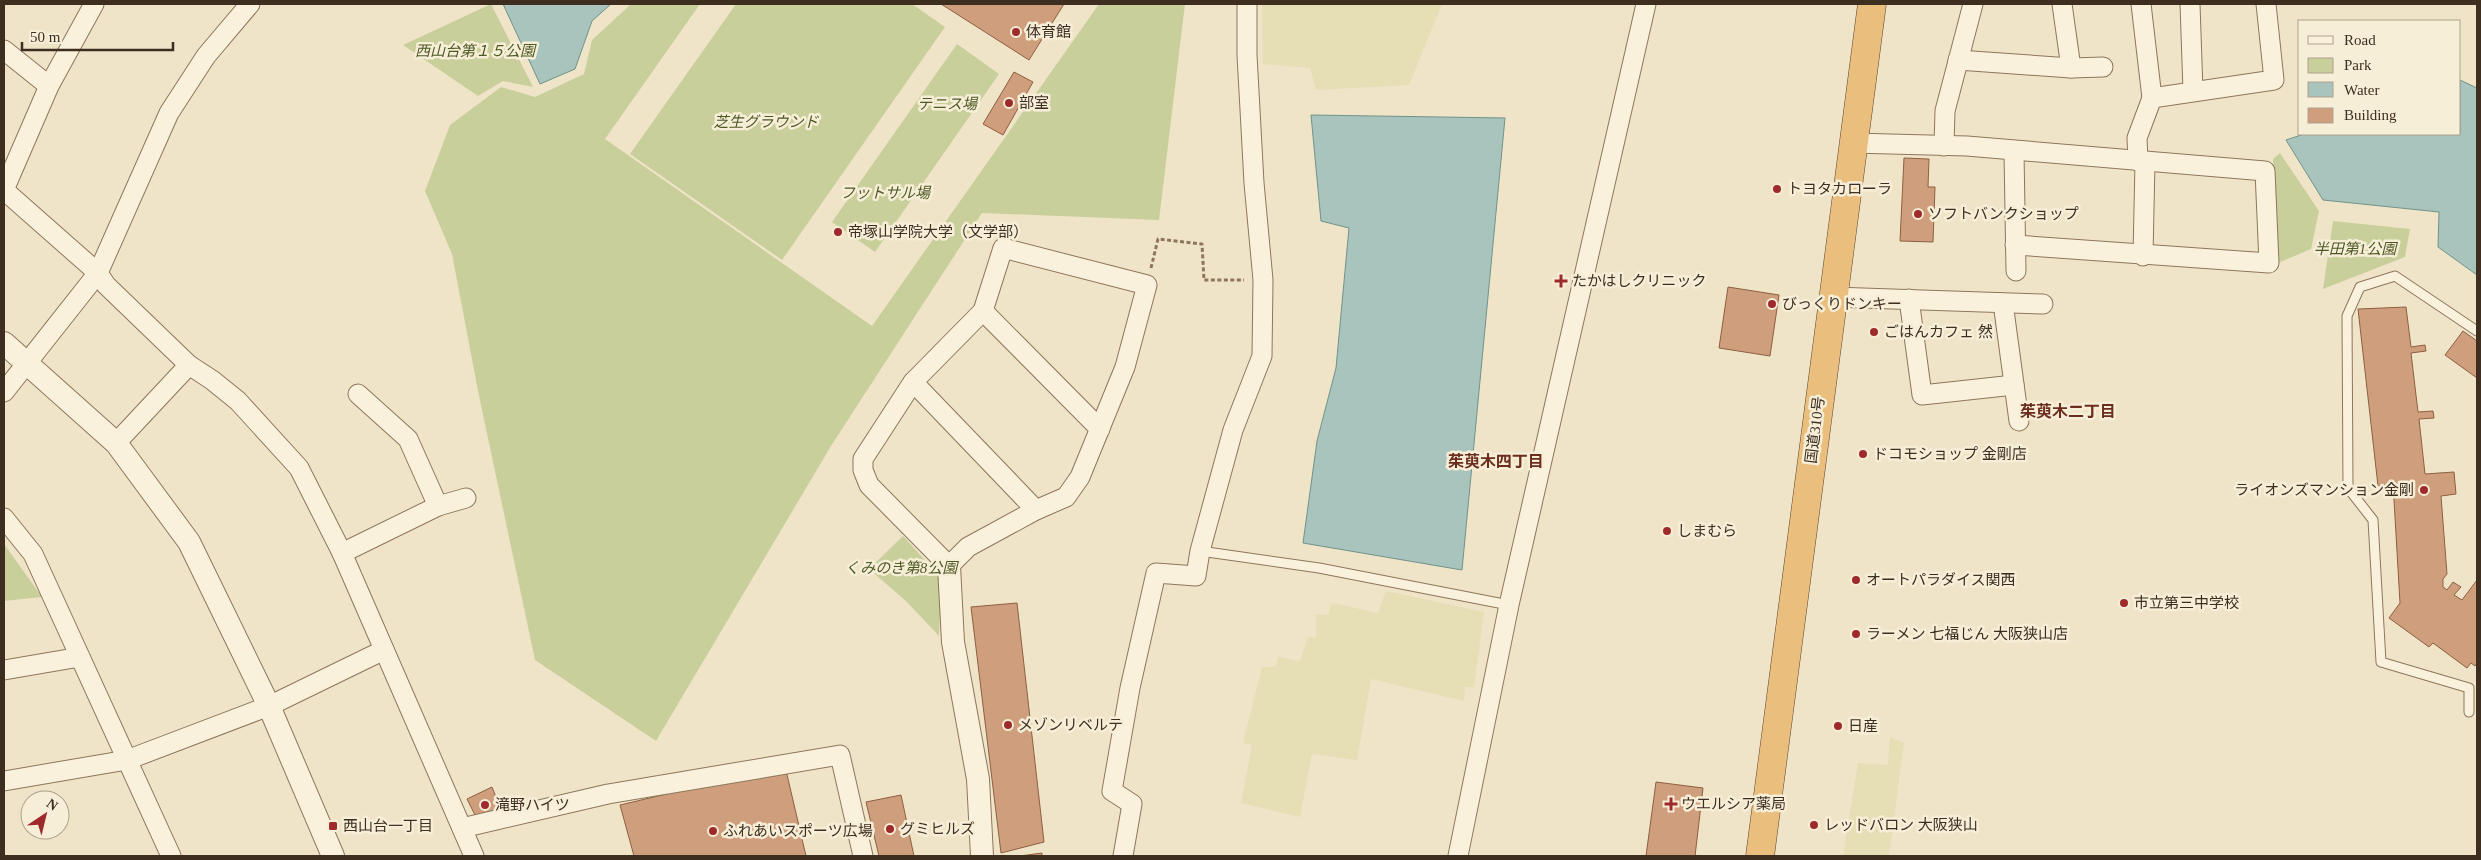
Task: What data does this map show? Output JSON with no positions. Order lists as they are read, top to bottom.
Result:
{
  "streets": {
    "highway": ["国道310号"]
  },
  "districts": ["茱萸木二丁目", "茱萸木四丁目"],
  "parks": [
    "西山台第１５公園",
    "テニス場",
    "芝生グラウンド",
    "フットサル場",
    "半田第1公園",
    "くみのき第8公園"
  ],
  "places": {
    "other": [
      "体育館",
      "部室",
      "トヨタカローラ",
      "ソフトバンクショップ",
      "帝塚山学院大学（文学部）",
      "びっくりドンキー",
      "ごはんカフェ 然",
      "ドコモショップ 金剛店",
      "ライオンズマンション金剛",
      "しまむら",
      "オートパラダイス関西",
      "市立第三中学校",
      "ラーメン 七福じん 大阪狭山店",
      "メゾンリベルテ",
      "日産",
      "滝野ハイツ",
      "レッドバロン 大阪狭山",
      "グミヒルズ",
      "ふれあいスポーツ広場"
    ],
    "health": ["たかはしクリニック", "ウエルシア薬局"],
    "transit": ["西山台一丁目"]
  },
  "legend": [
    "Road",
    "Park",
    "Water",
    "Building"
  ],
  "scale_bar": "50 m",
  "north": "top right"
}
